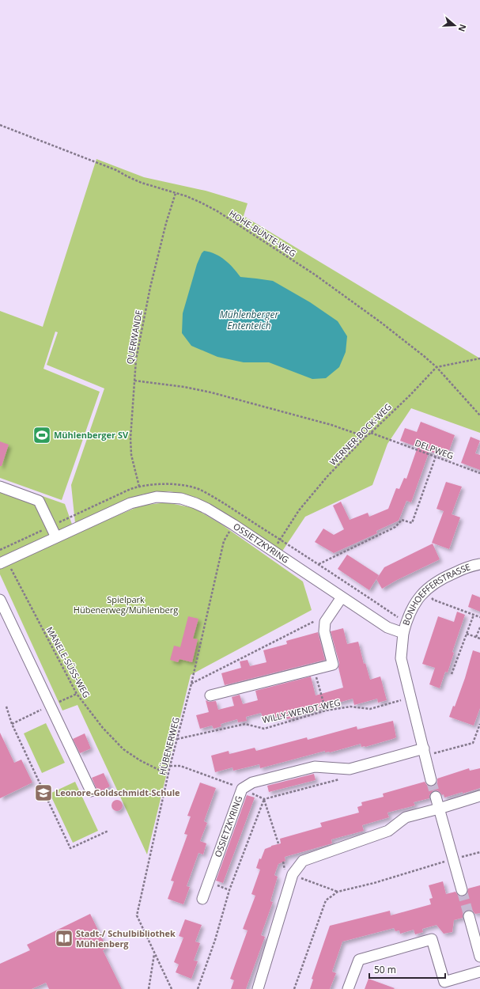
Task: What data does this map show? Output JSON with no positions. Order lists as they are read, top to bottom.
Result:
{
  "streets": {
    "street": ["OSSIETZKYRING", "BONHOEFFERSTRASSE"],
    "path": [
      "HOHE-BÜNTE-WEG",
      "QUERWANDE",
      "WERNER-BOCK-WEG",
      "DELPWEG",
      "MANELE-SÜSS-WEG",
      "WILLY-WENDT-WEG",
      "HÜBENERWEG"
    ]
  },
  "crossings": [
    ["HOHE-BÜNTE-WEG", "QUERWANDE"],
    ["HOHE-BÜNTE-WEG", "WERNER-BOCK-WEG"],
    ["WERNER-BOCK-WEG", "DELPWEG"],
    ["WERNER-BOCK-WEG", "OSSIETZKYRING"],
    ["OSSIETZKYRING", "BONHOEFFERSTRASSE"],
    ["OSSIETZKYRING", "MANELE-SÜSS-WEG"],
    ["OSSIETZKYRING", "HÜBENERWEG"],
    ["MANELE-SÜSS-WEG", "HÜBENERWEG"],
    ["WILLY-WENDT-WEG", "HÜBENERWEG"]
  ],
  "water": ["Mühlenberger Ententeich"],
  "parks": ["Spielpark Hübenerweg/Mühlenberg"],
  "places": {
    "sports": ["Mühlenberger SV"],
    "school or university": ["Leonore-Goldschmidt-Schule"],
    "library": ["Stadt-/ Schulbibliothek Mühlenberg"]
  },
  "scale_bar": "50 m",
  "north": "right"
}
